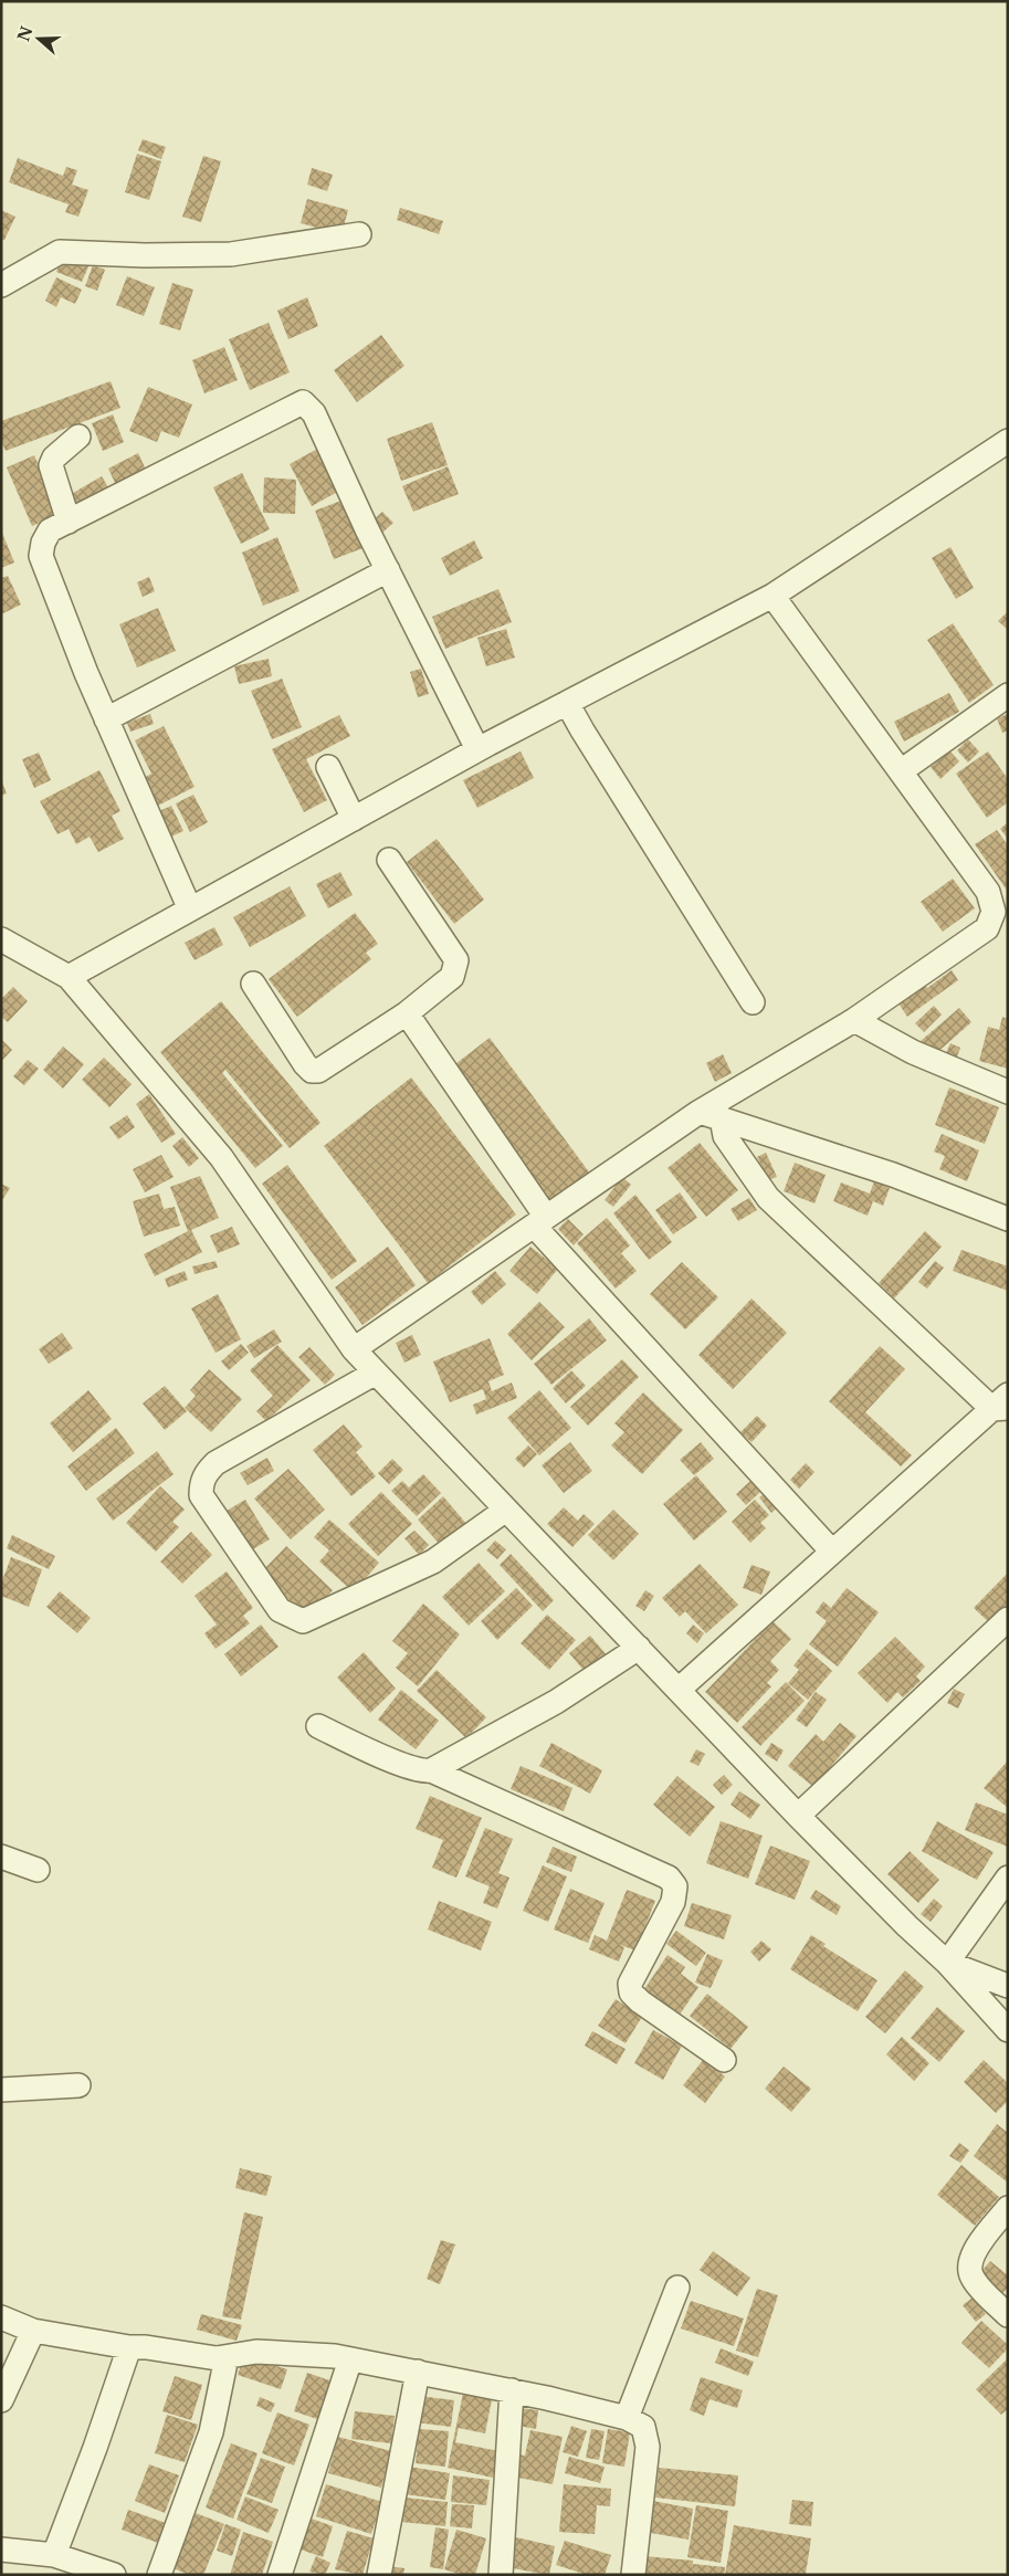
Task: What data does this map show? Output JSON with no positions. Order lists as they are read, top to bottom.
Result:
{
  "north": "left"
}
